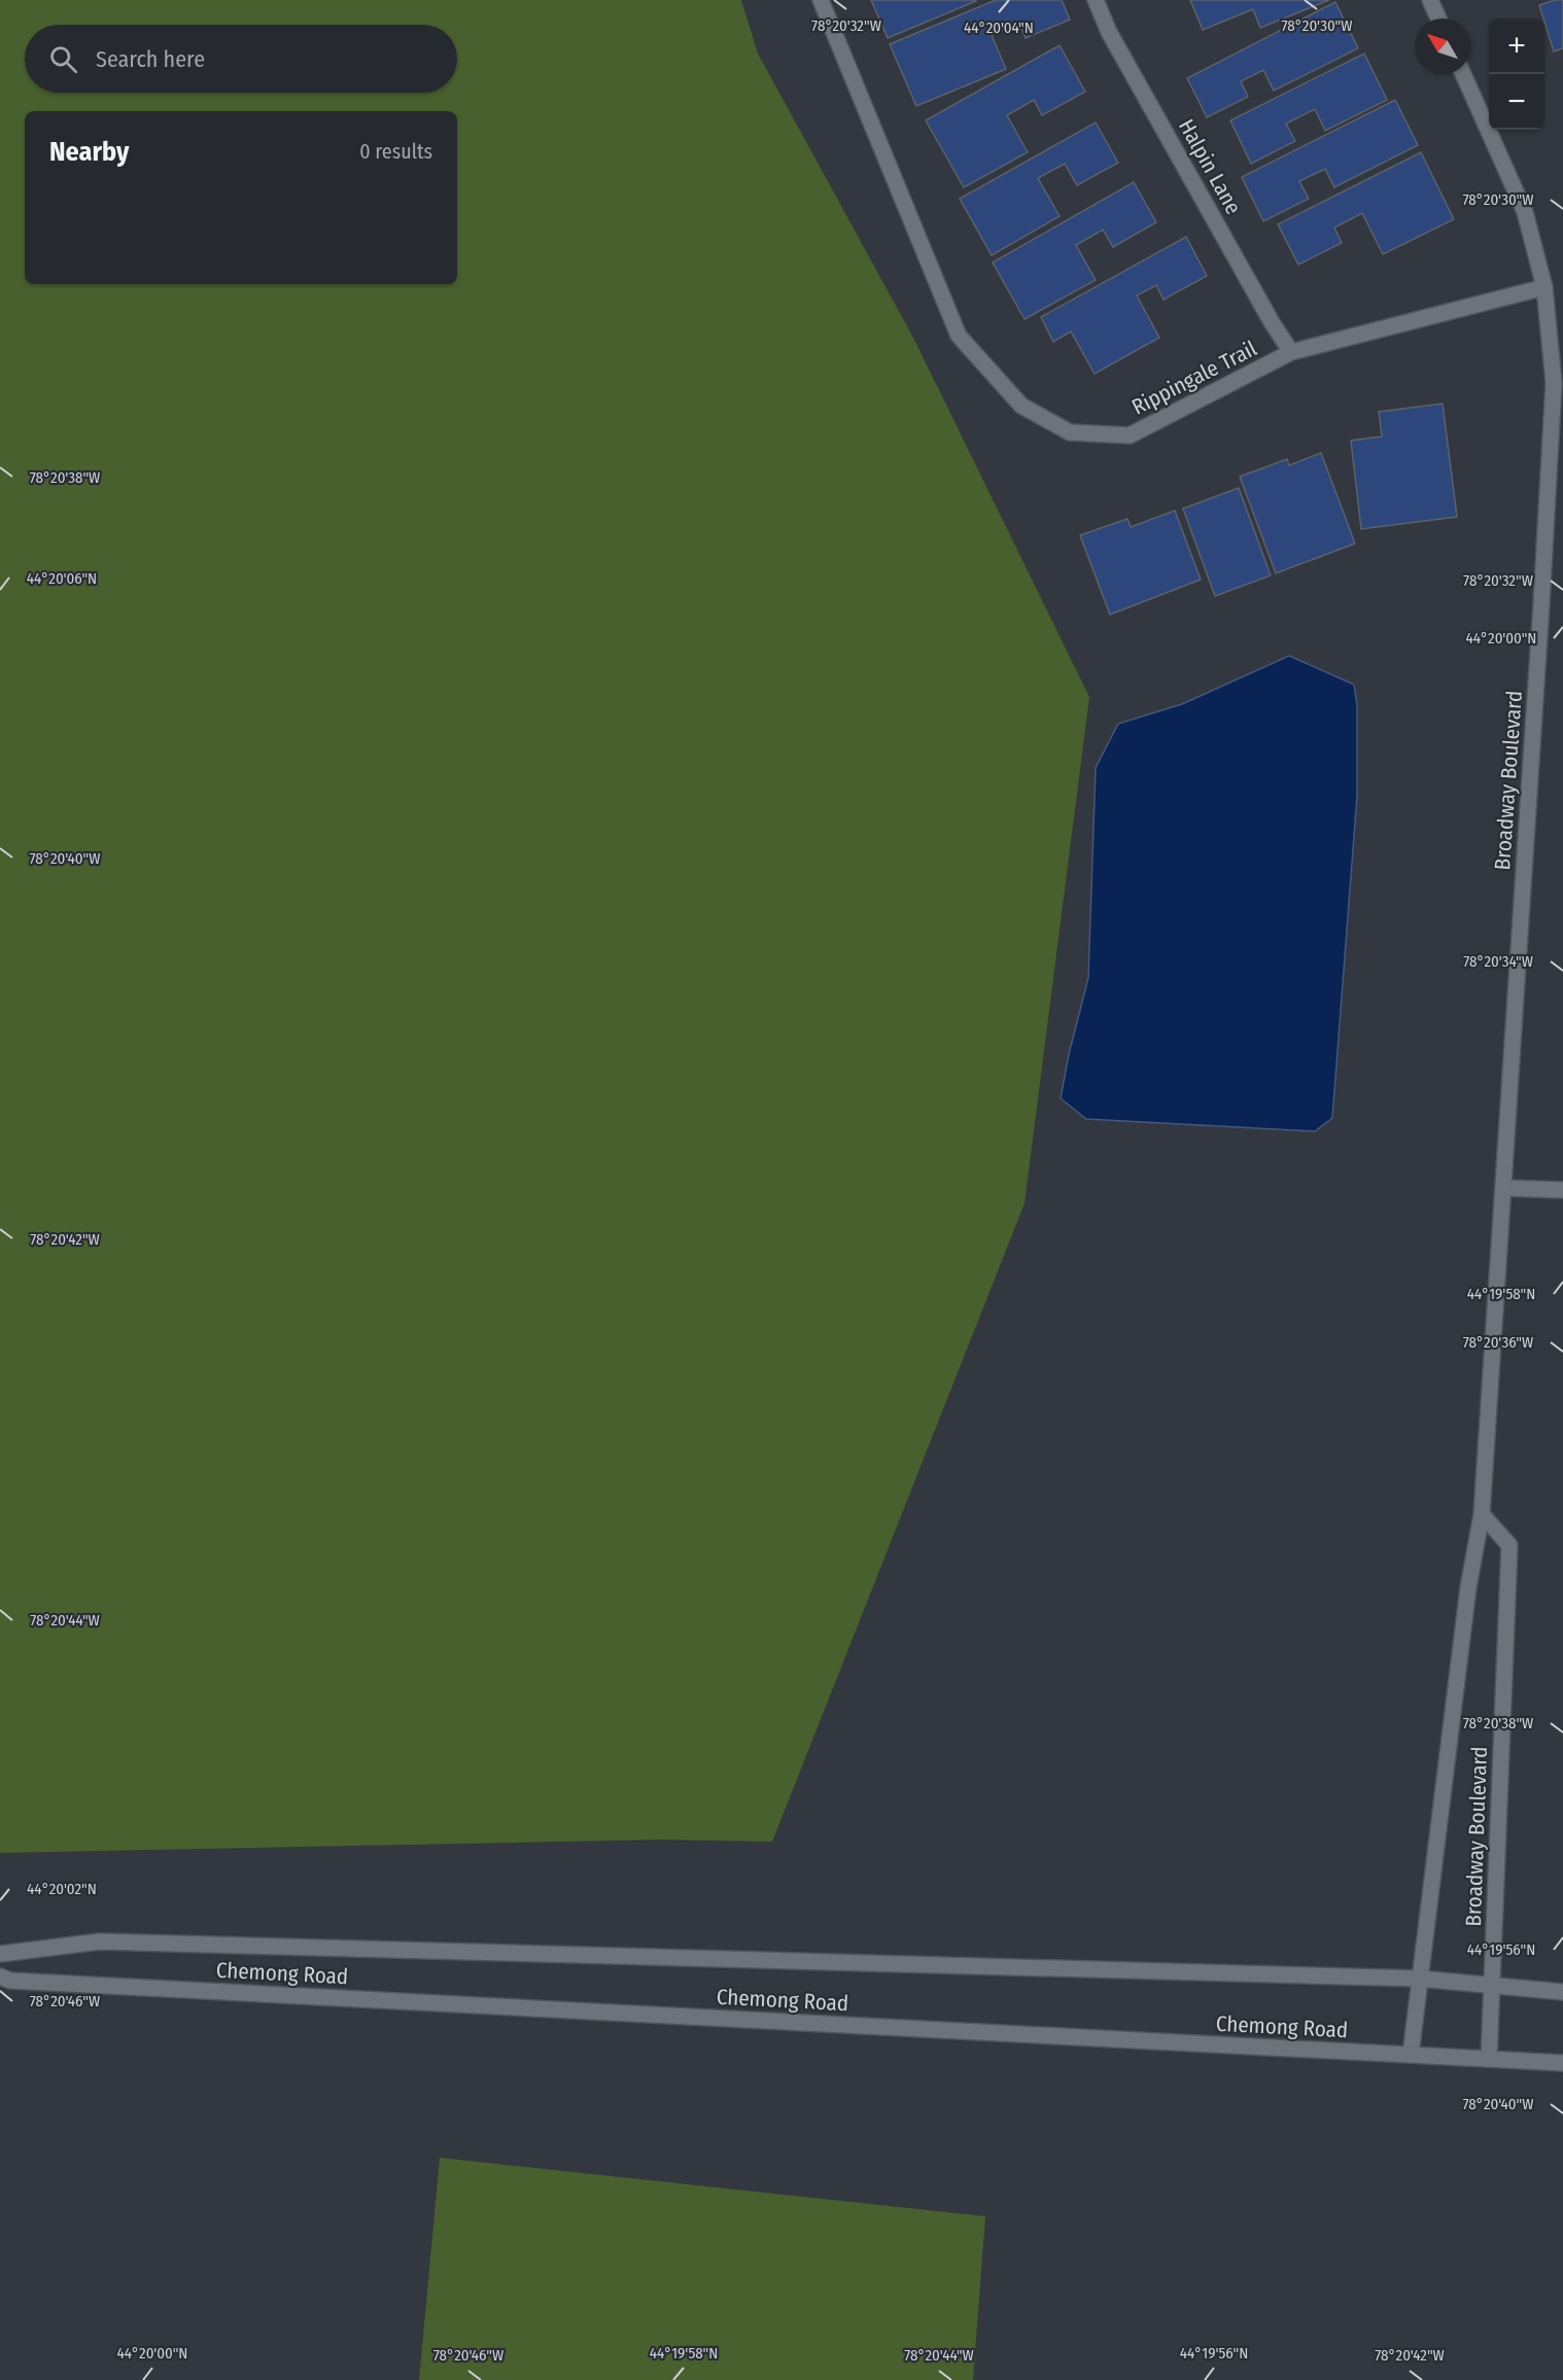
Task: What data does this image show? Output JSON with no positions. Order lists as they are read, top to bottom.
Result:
{
  "streets": {
    "street": [
      "Halpin Lane",
      "Rippingale Trail",
      "Broadway Boulevard",
      "Chemong Road"
    ]
  },
  "crossings": [
    ["Halpin Lane", "Rippingale Trail"],
    ["Rippingale Trail", "Broadway Boulevard"],
    ["Broadway Boulevard", "Chemong Road"]
  ],
  "north": "top left",
  "page": {
    "map_buttons": ["+", "−"],
    "search": "Search here",
    "heading": ["Nearby", "0 results"]
  },
  "coordinates": [
    "78°20'32\"W",
    "78°20'30\"W",
    "44°20'04\"N",
    "78°20'38\"W",
    "44°20'06\"N",
    "44°20'00\"N",
    "78°20'40\"W",
    "78°20'34\"W",
    "78°20'42\"W",
    "44°19'58\"N",
    "78°20'36\"W",
    "78°20'44\"W",
    "44°20'02\"N",
    "44°19'56\"N",
    "78°20'46\"W"
  ]
}
